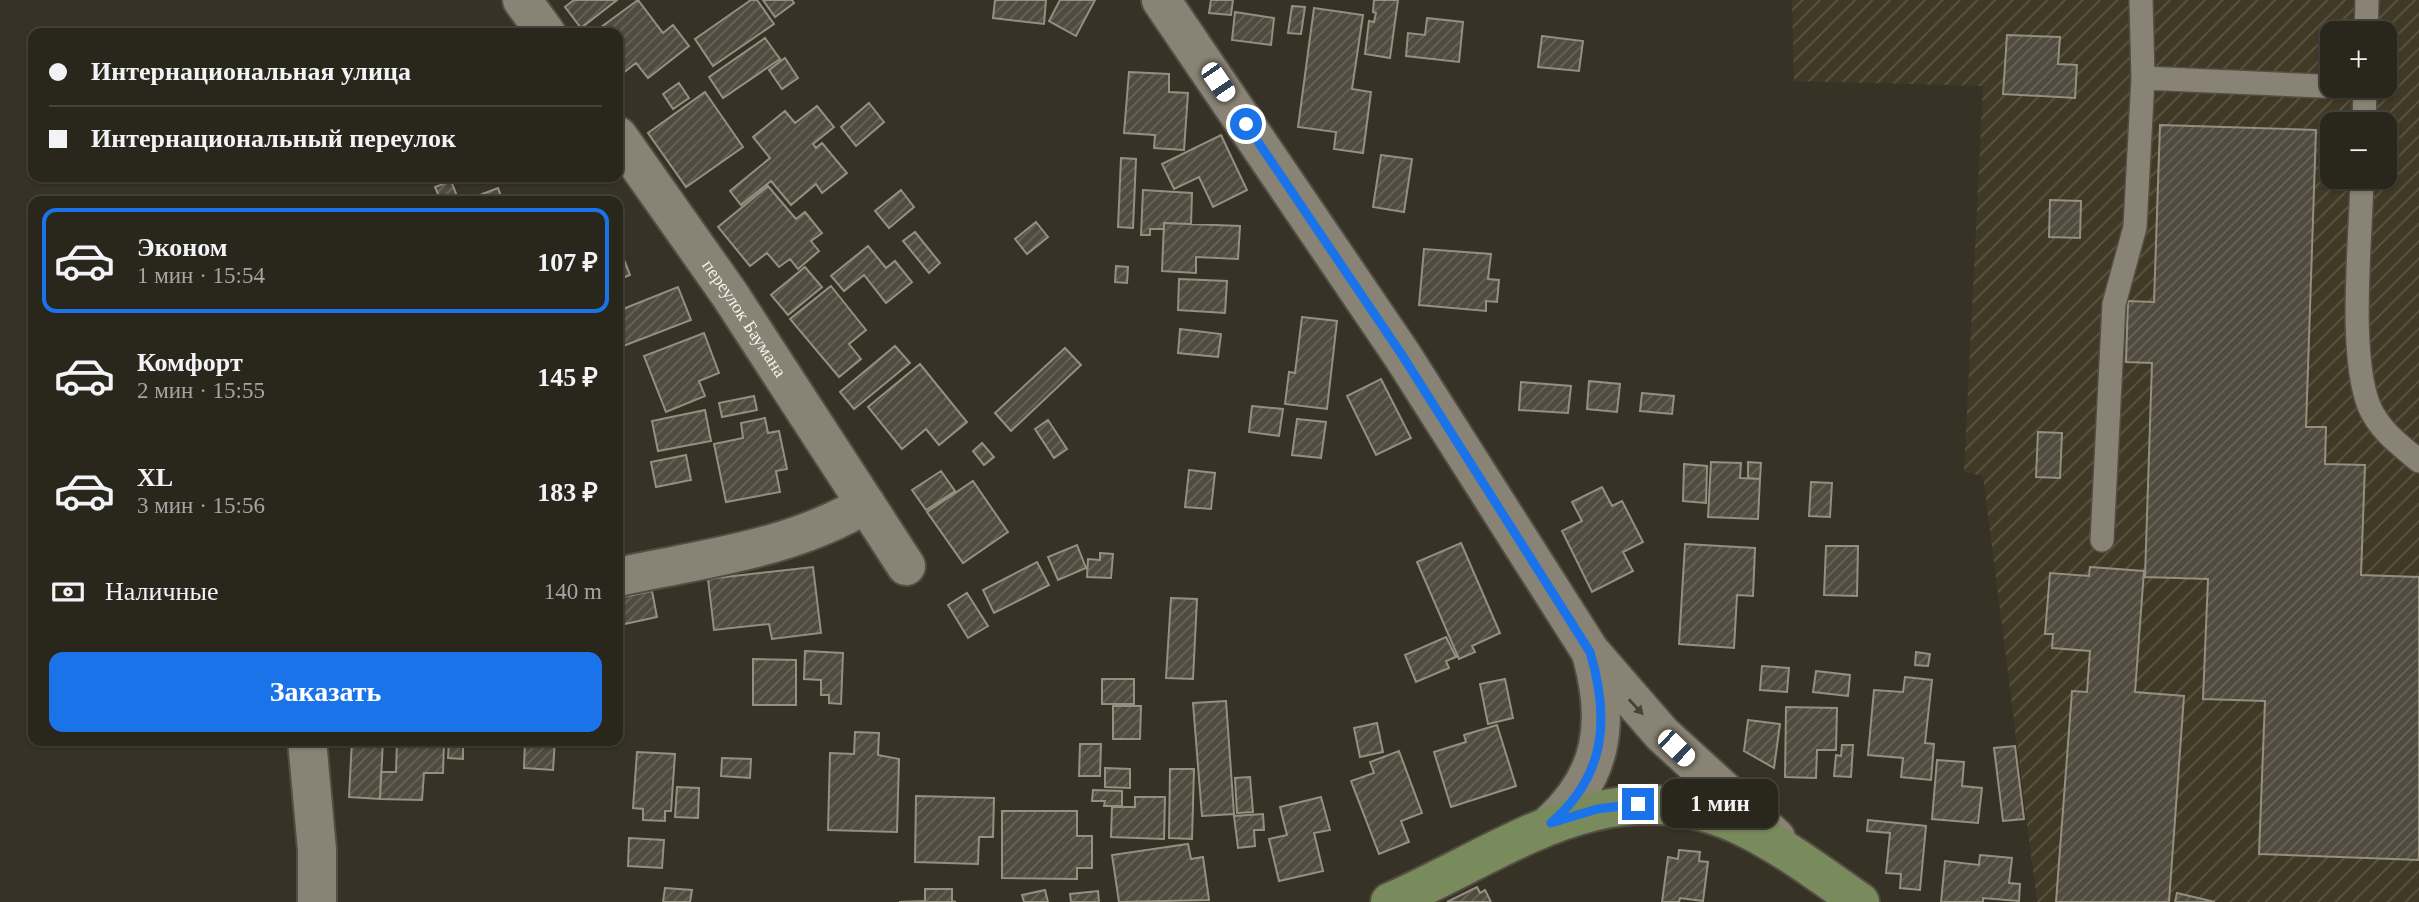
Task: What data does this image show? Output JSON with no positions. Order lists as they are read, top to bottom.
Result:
{
  "streets": {
    "street": ["переулок Баумана"]
  },
  "page": {
    "map_buttons": ["+", "−"],
    "banner": ["Интернациональная улица", "Интернациональный переулок"],
    "list": [
      {
        "name": "Эконом",
        "note": "1 мин · 15:54",
        "value": "107 ₽"
      },
      {
        "name": "Комфорт",
        "note": "2 мин · 15:55",
        "value": "145 ₽"
      },
      {
        "name": "XL",
        "note": "3 мин · 15:56",
        "value": "183 ₽"
      }
    ],
    "pay": ["Наличные", "140 m"],
    "buttons": "Заказать",
    "bubble": "1 мин"
  }
}
